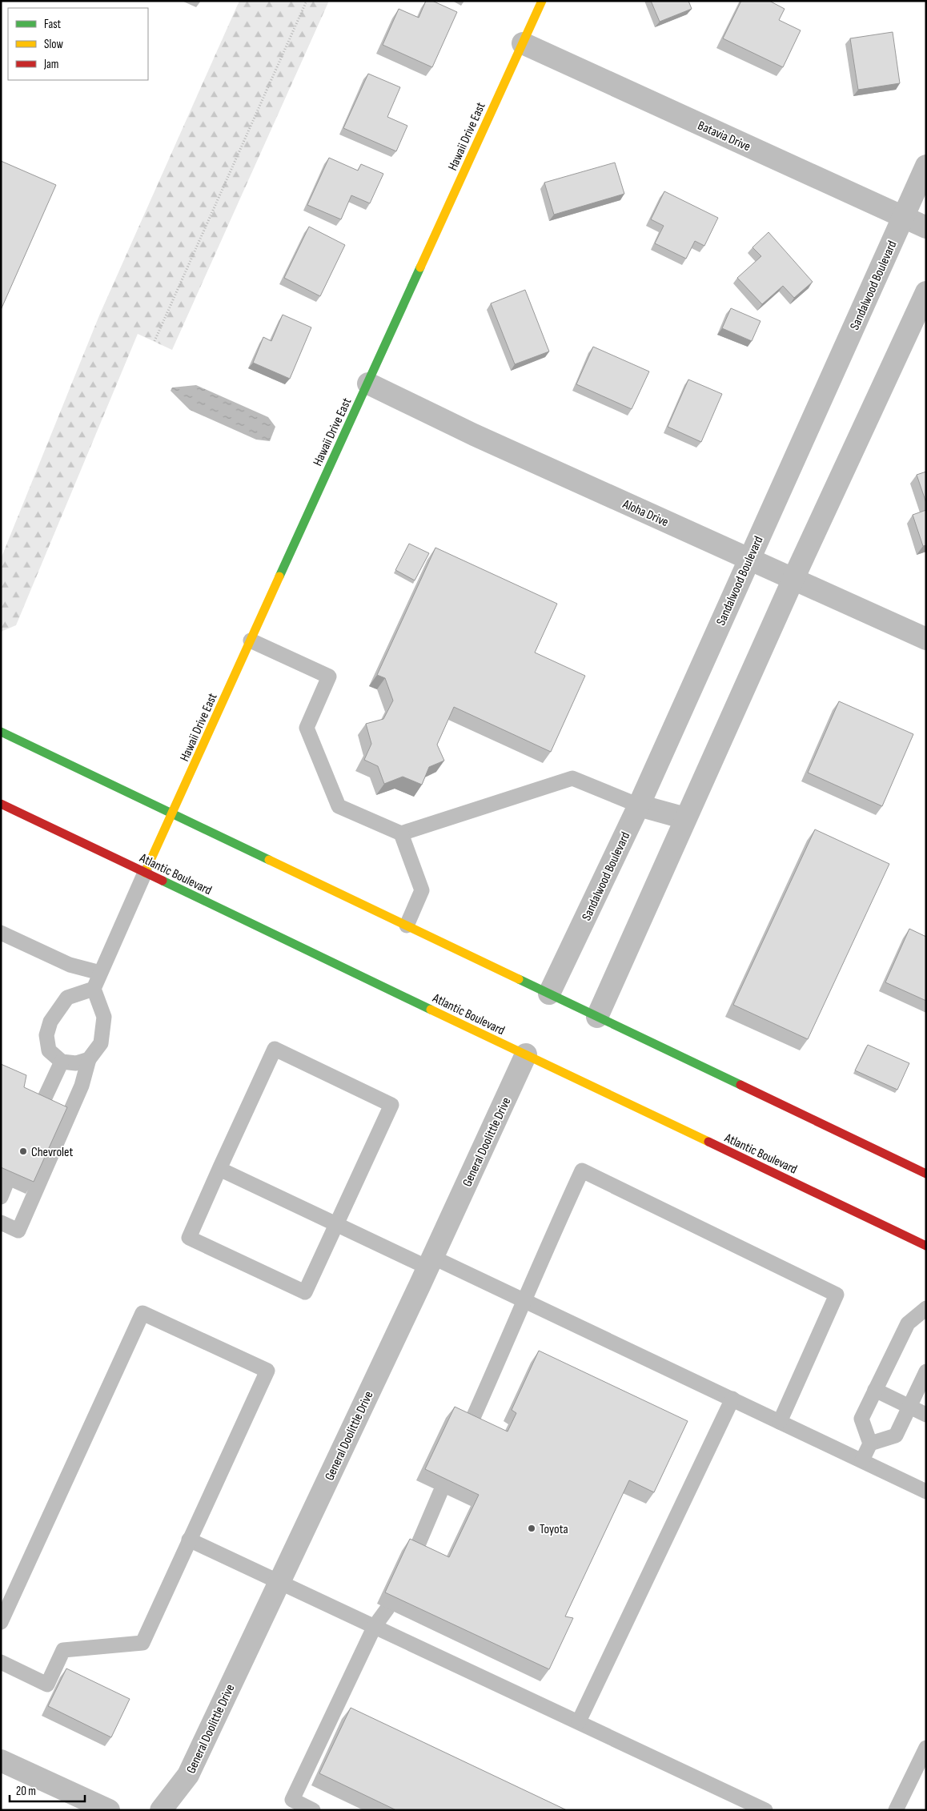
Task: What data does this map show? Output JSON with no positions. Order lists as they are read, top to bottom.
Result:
{
  "streets": {
    "main road": ["Hawaii Drive East", "Atlantic Boulevard"],
    "street": [
      "Batavia Drive",
      "Sandalwood Boulevard",
      "Aloha Drive",
      "General Doolittle Drive"
    ]
  },
  "crossings": [
    ["Batavia Drive", "Hawaii Drive East"],
    ["Batavia Drive", "Sandalwood Boulevard"],
    ["Hawaii Drive East", "Aloha Drive"],
    ["Hawaii Drive East", "Atlantic Boulevard"],
    ["Sandalwood Boulevard", "Aloha Drive"],
    ["Atlantic Boulevard", "General Doolittle Drive"]
  ],
  "places": ["Chevrolet", "Toyota"],
  "legend": ["Fast", "Slow", "Jam"],
  "scale_bar": "20 m"
}
